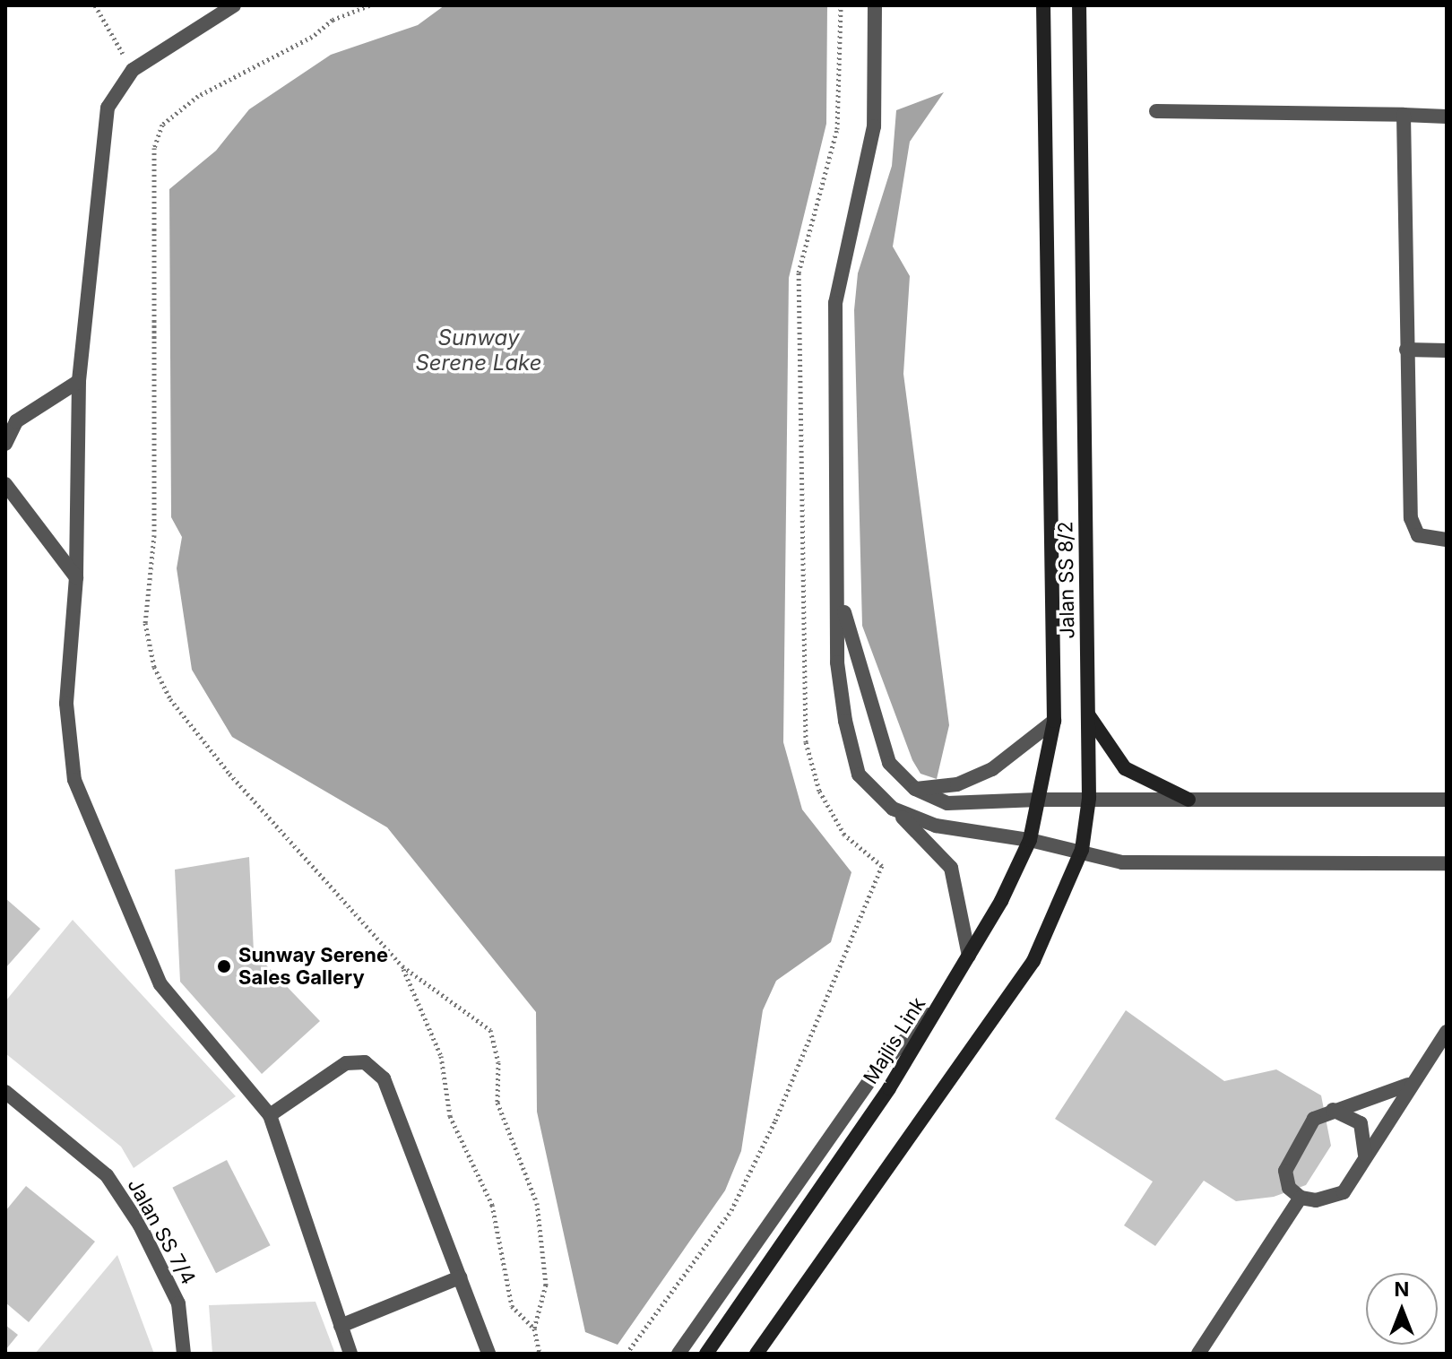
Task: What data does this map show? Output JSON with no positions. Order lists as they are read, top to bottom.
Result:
{
  "streets": {
    "main road": ["Jalan SS 8/2", "Majlis Link"],
    "street": ["Jalan SS 7/4"]
  },
  "crossings": [
    ["Jalan SS 8/2", "Majlis Link"]
  ],
  "water": ["Sunway Serene Lake"],
  "places": ["Sunway Serene Sales Gallery"],
  "north": "top"
}
